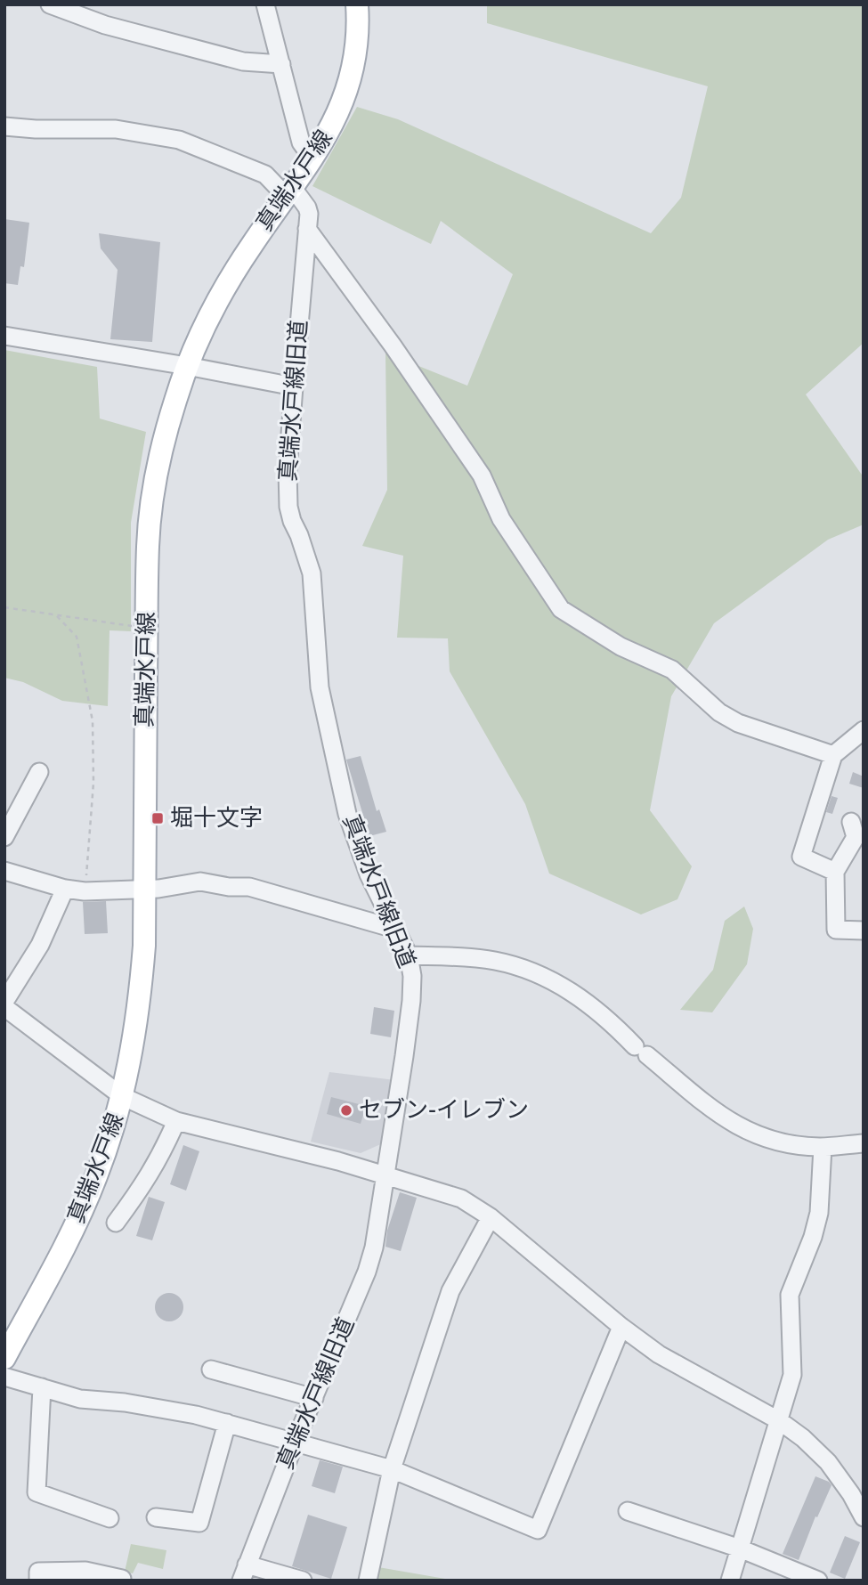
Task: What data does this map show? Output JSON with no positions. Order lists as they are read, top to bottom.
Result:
{
  "streets": {
    "main road": ["真端水戸線"],
    "street": ["真端水戸線旧道"]
  },
  "crossings": [
    ["真端水戸線", "真端水戸線旧道"]
  ],
  "places": {
    "transit": ["堀十文字"],
    "other": ["セブン-イレブン"]
  }
}
